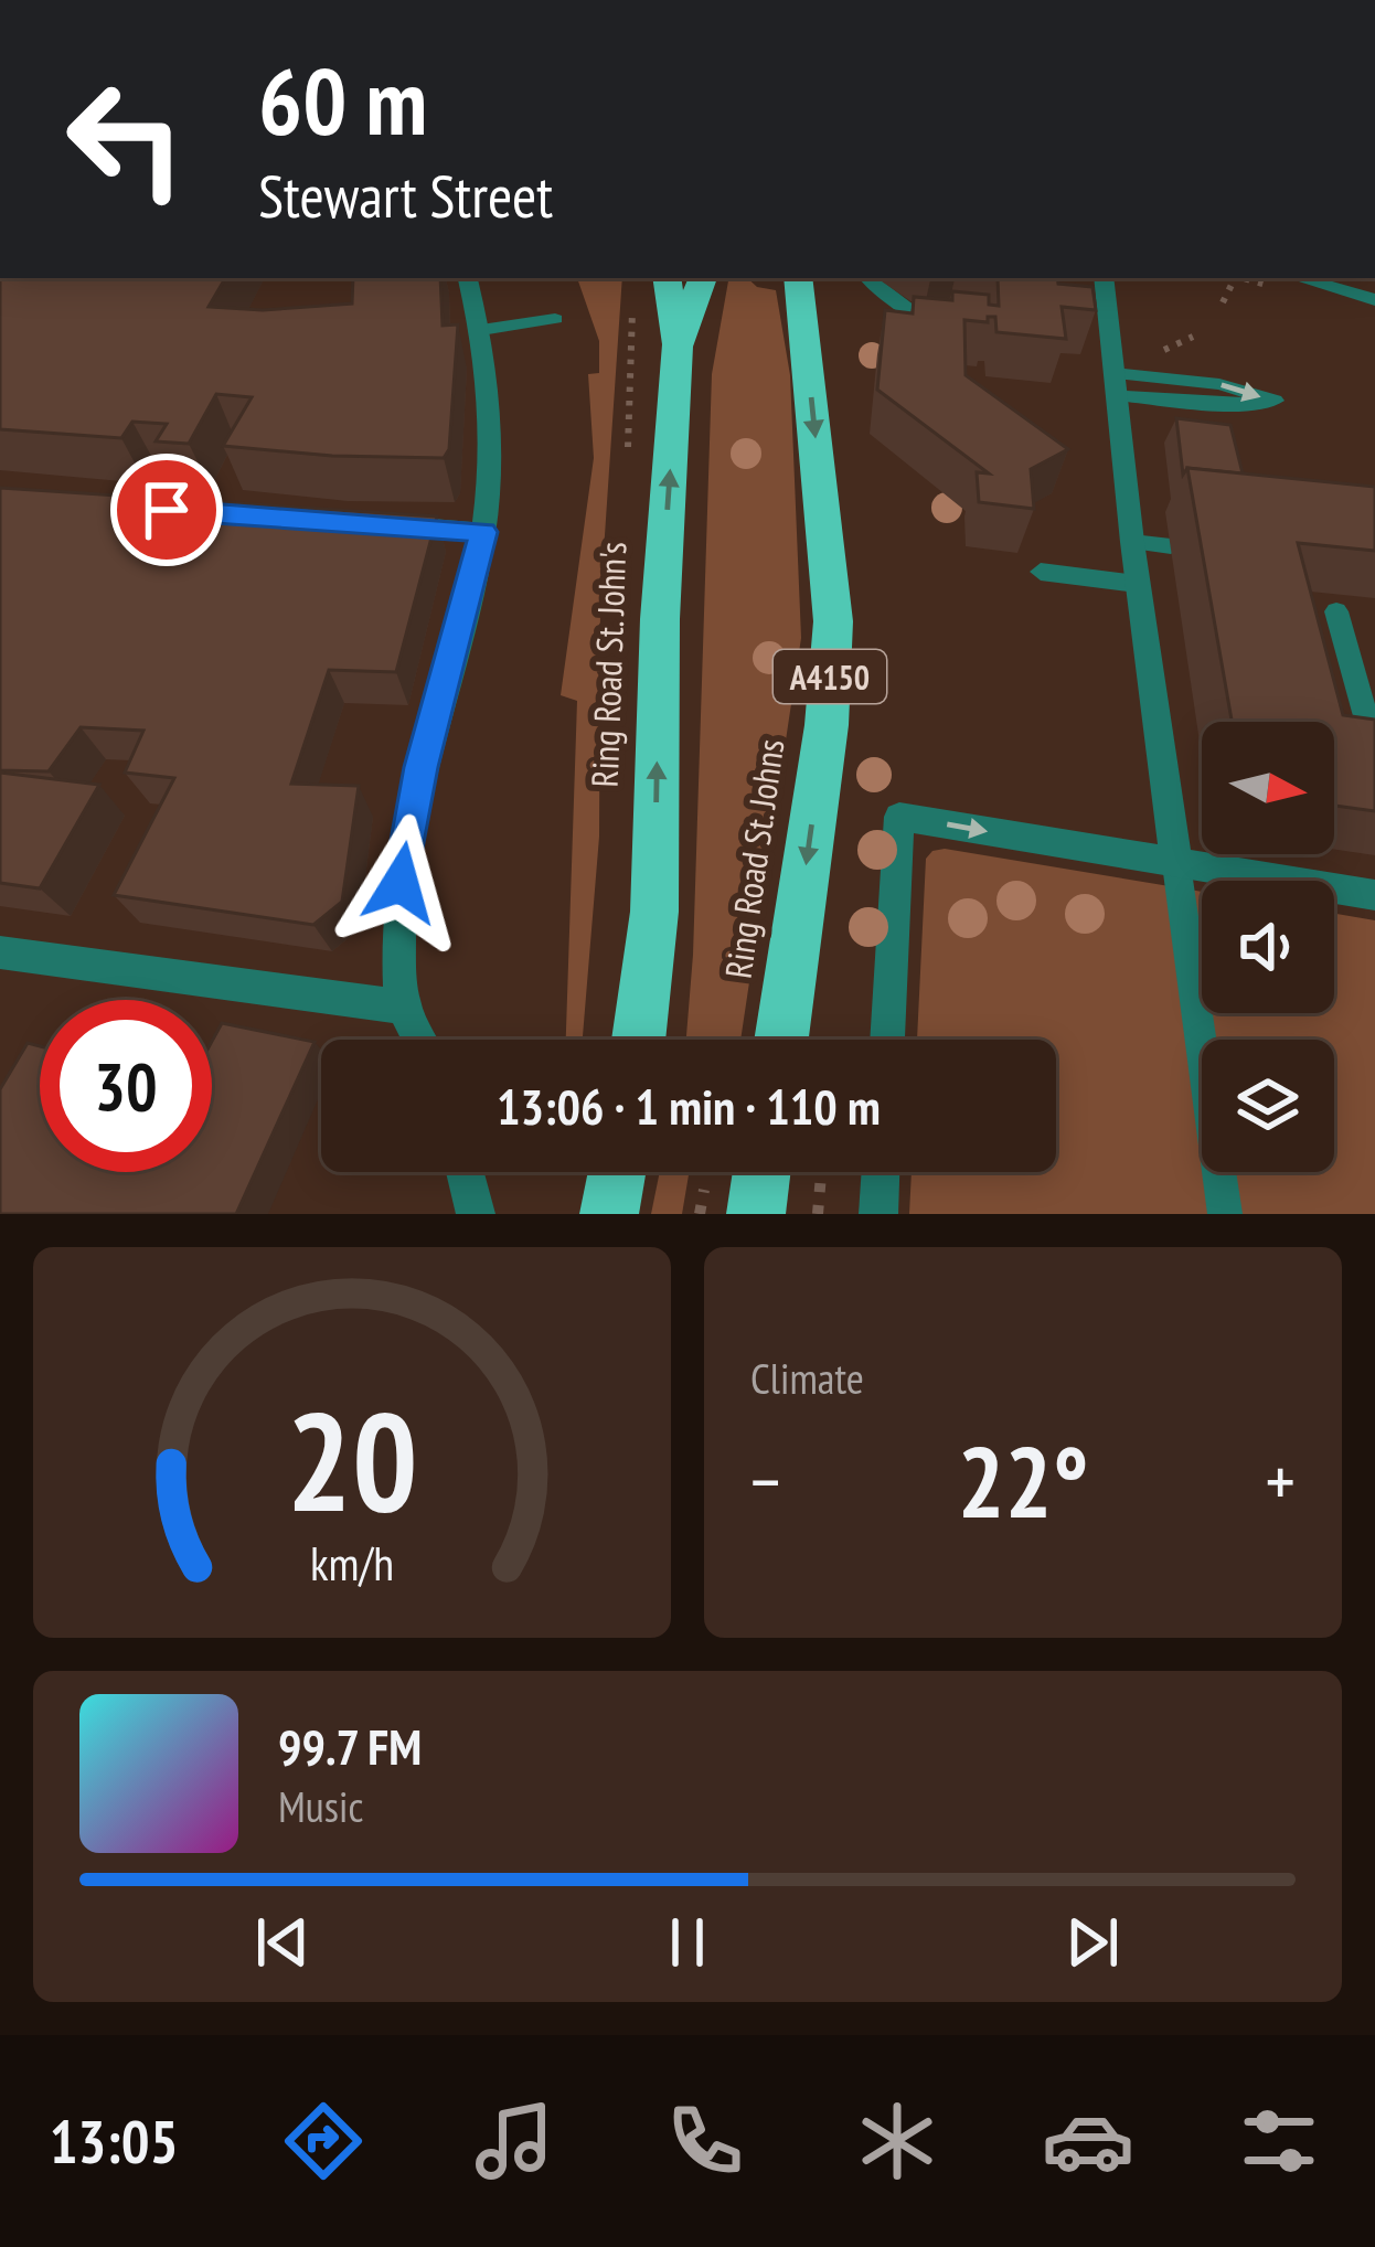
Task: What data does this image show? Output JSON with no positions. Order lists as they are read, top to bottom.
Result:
{
  "streets": {
    "highway": ["Ring Road St. John's", "A4150", "Ring Road St. Johns"]
  },
  "one_way": ["Ring Road St. John's", "Ring Road St. Johns"],
  "north": "right",
  "page": {
    "turn": ["60 m", "Stewart Street"],
    "limit": "30",
    "trip": "13:06 · 1 min · 110 m",
    "tile": "Climate",
    "heat": ["−", "22°", "+"],
    "song": ["99.7 FM", "Music"],
    "tabs": "13:05",
    "gauge": ["20", "km/h"]
  }
}
